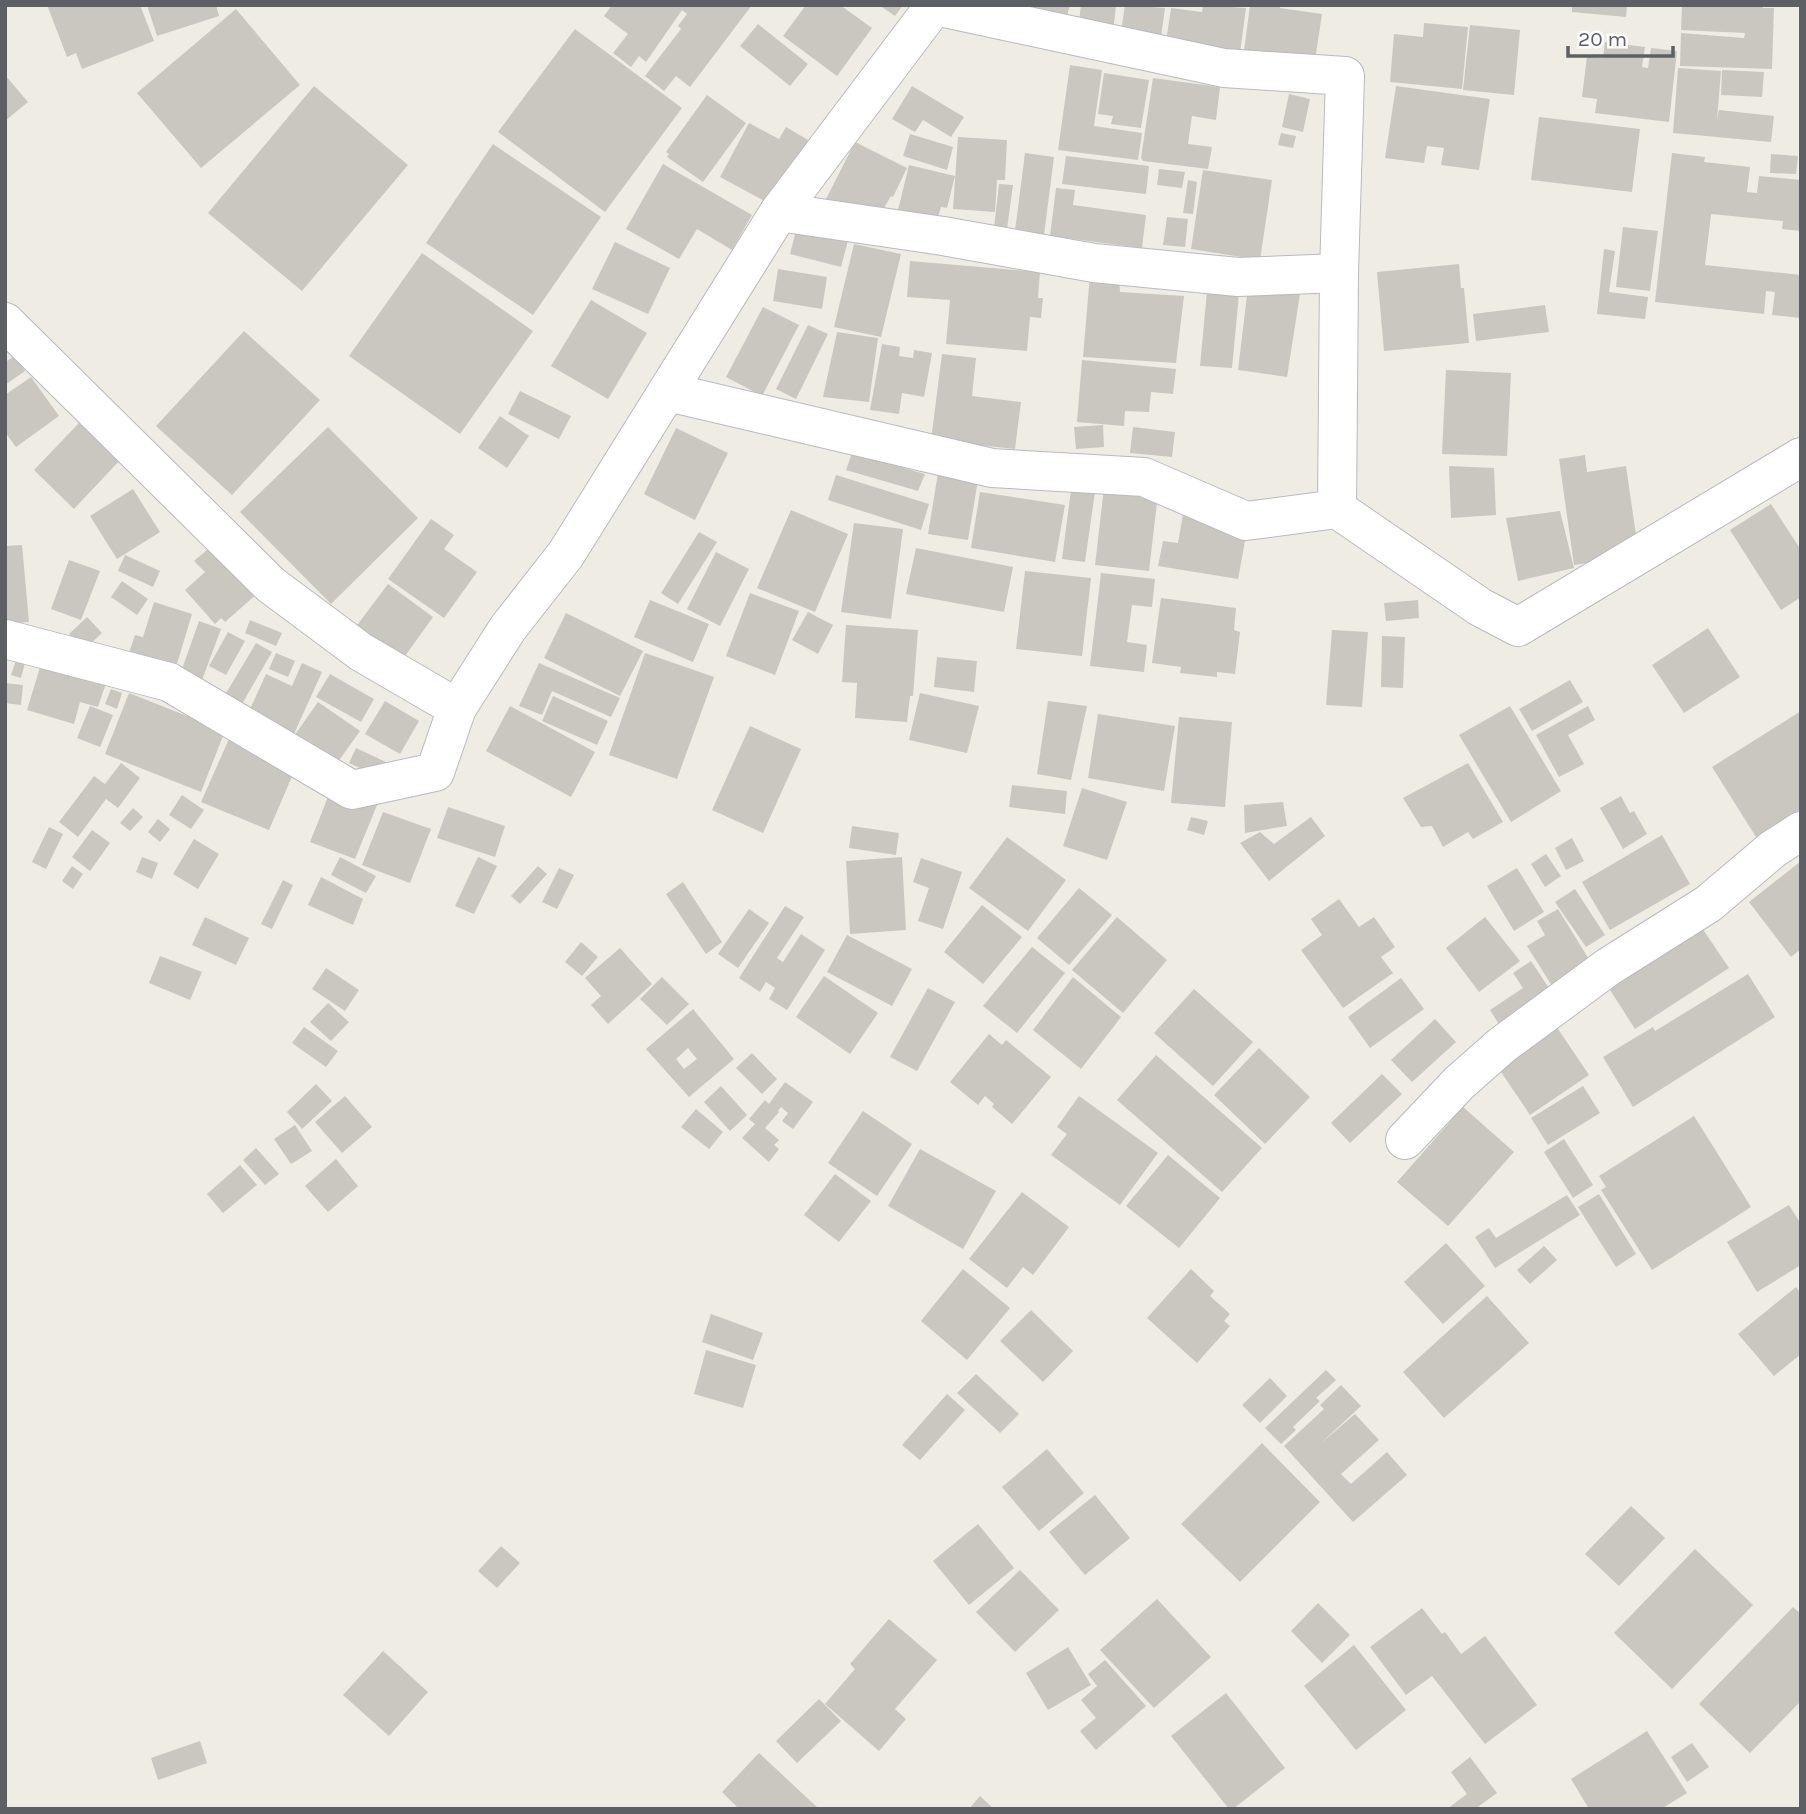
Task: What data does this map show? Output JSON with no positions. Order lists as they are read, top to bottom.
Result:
{
  "scale_bar": "20 m"
}
